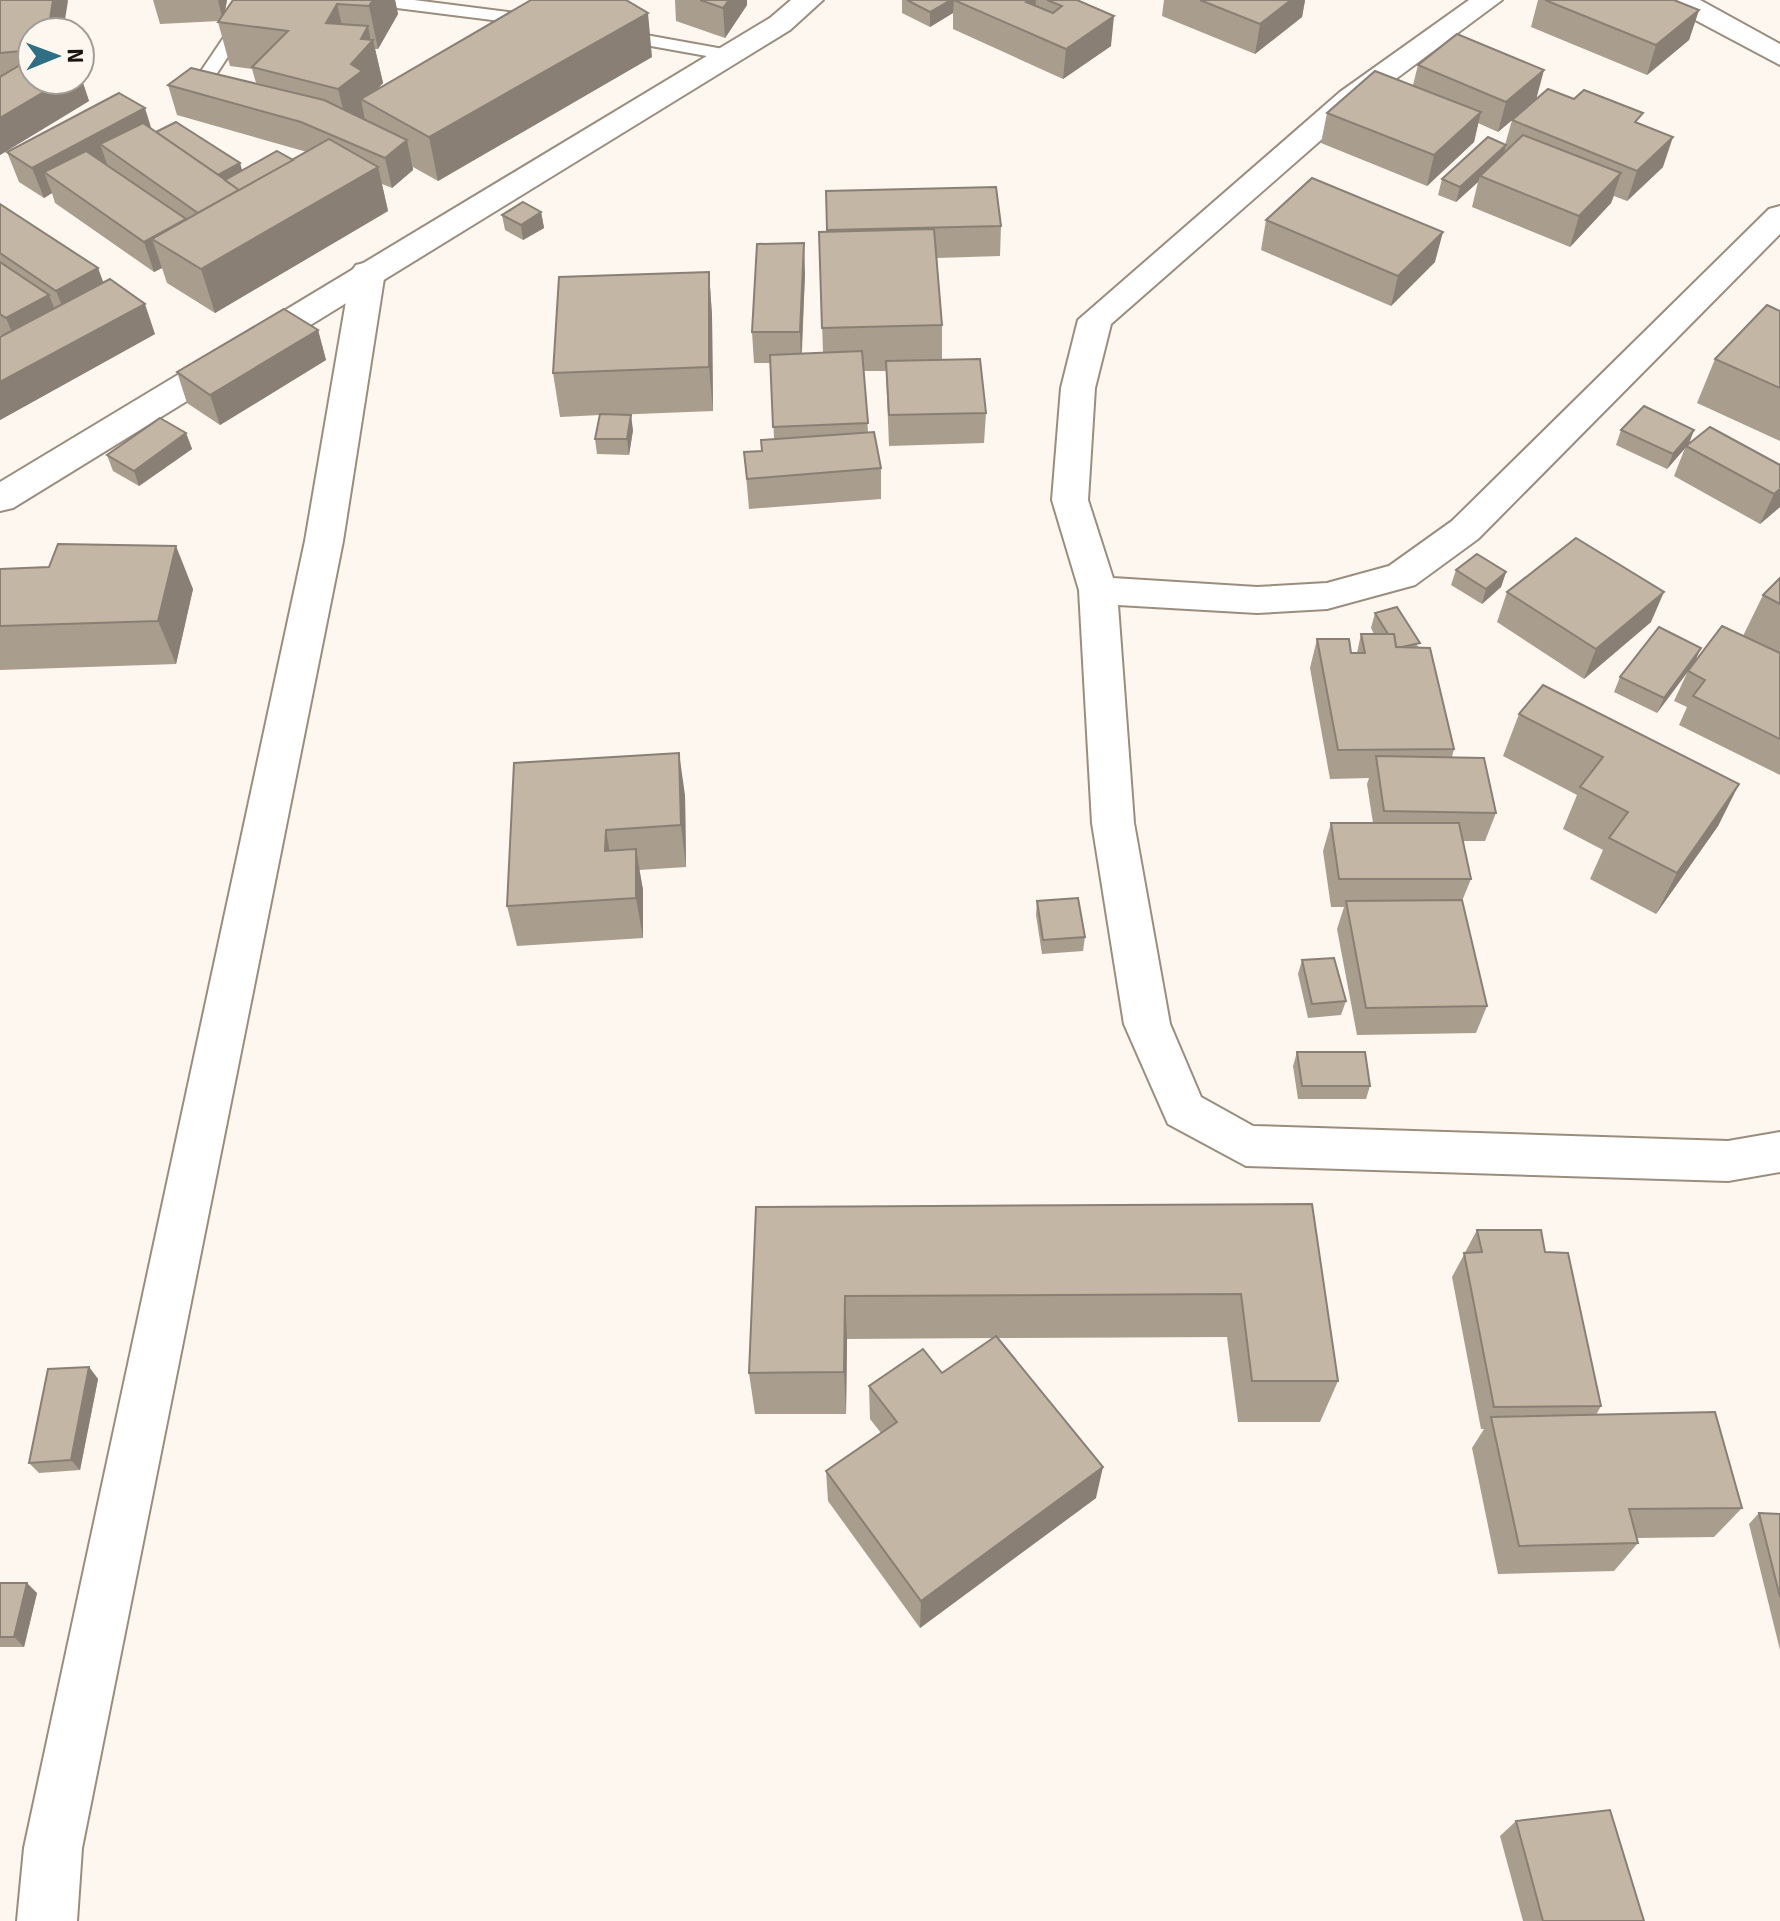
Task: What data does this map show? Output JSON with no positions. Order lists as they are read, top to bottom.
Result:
{
  "north": "right"
}
